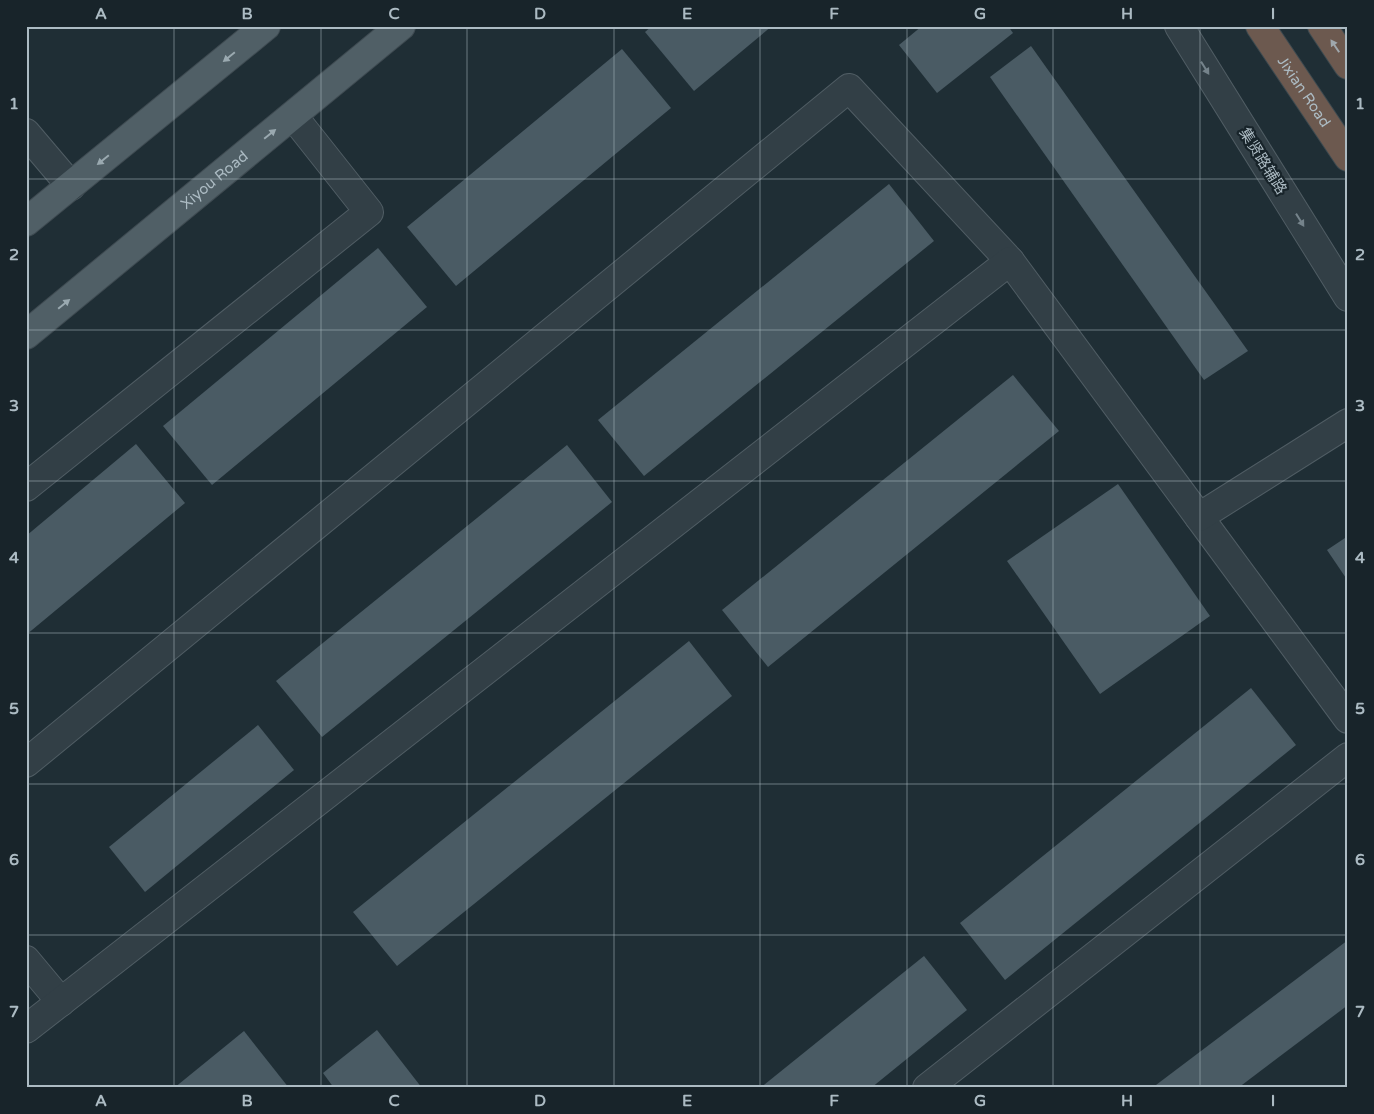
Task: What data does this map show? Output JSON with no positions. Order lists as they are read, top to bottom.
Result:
{
  "streets": {
    "highway": ["Jixian Road"],
    "main road": ["Xiyou Road"],
    "street": ["集贤路辅路"]
  },
  "one_way": ["集贤路辅路"],
  "grid": {
    "columns": [
      "A",
      "B",
      "C",
      "D",
      "E",
      "F",
      "G",
      "H",
      "I"
    ],
    "rows": [
      "1",
      "2",
      "3",
      "4",
      "5",
      "6",
      "7"
    ]
  }
}
